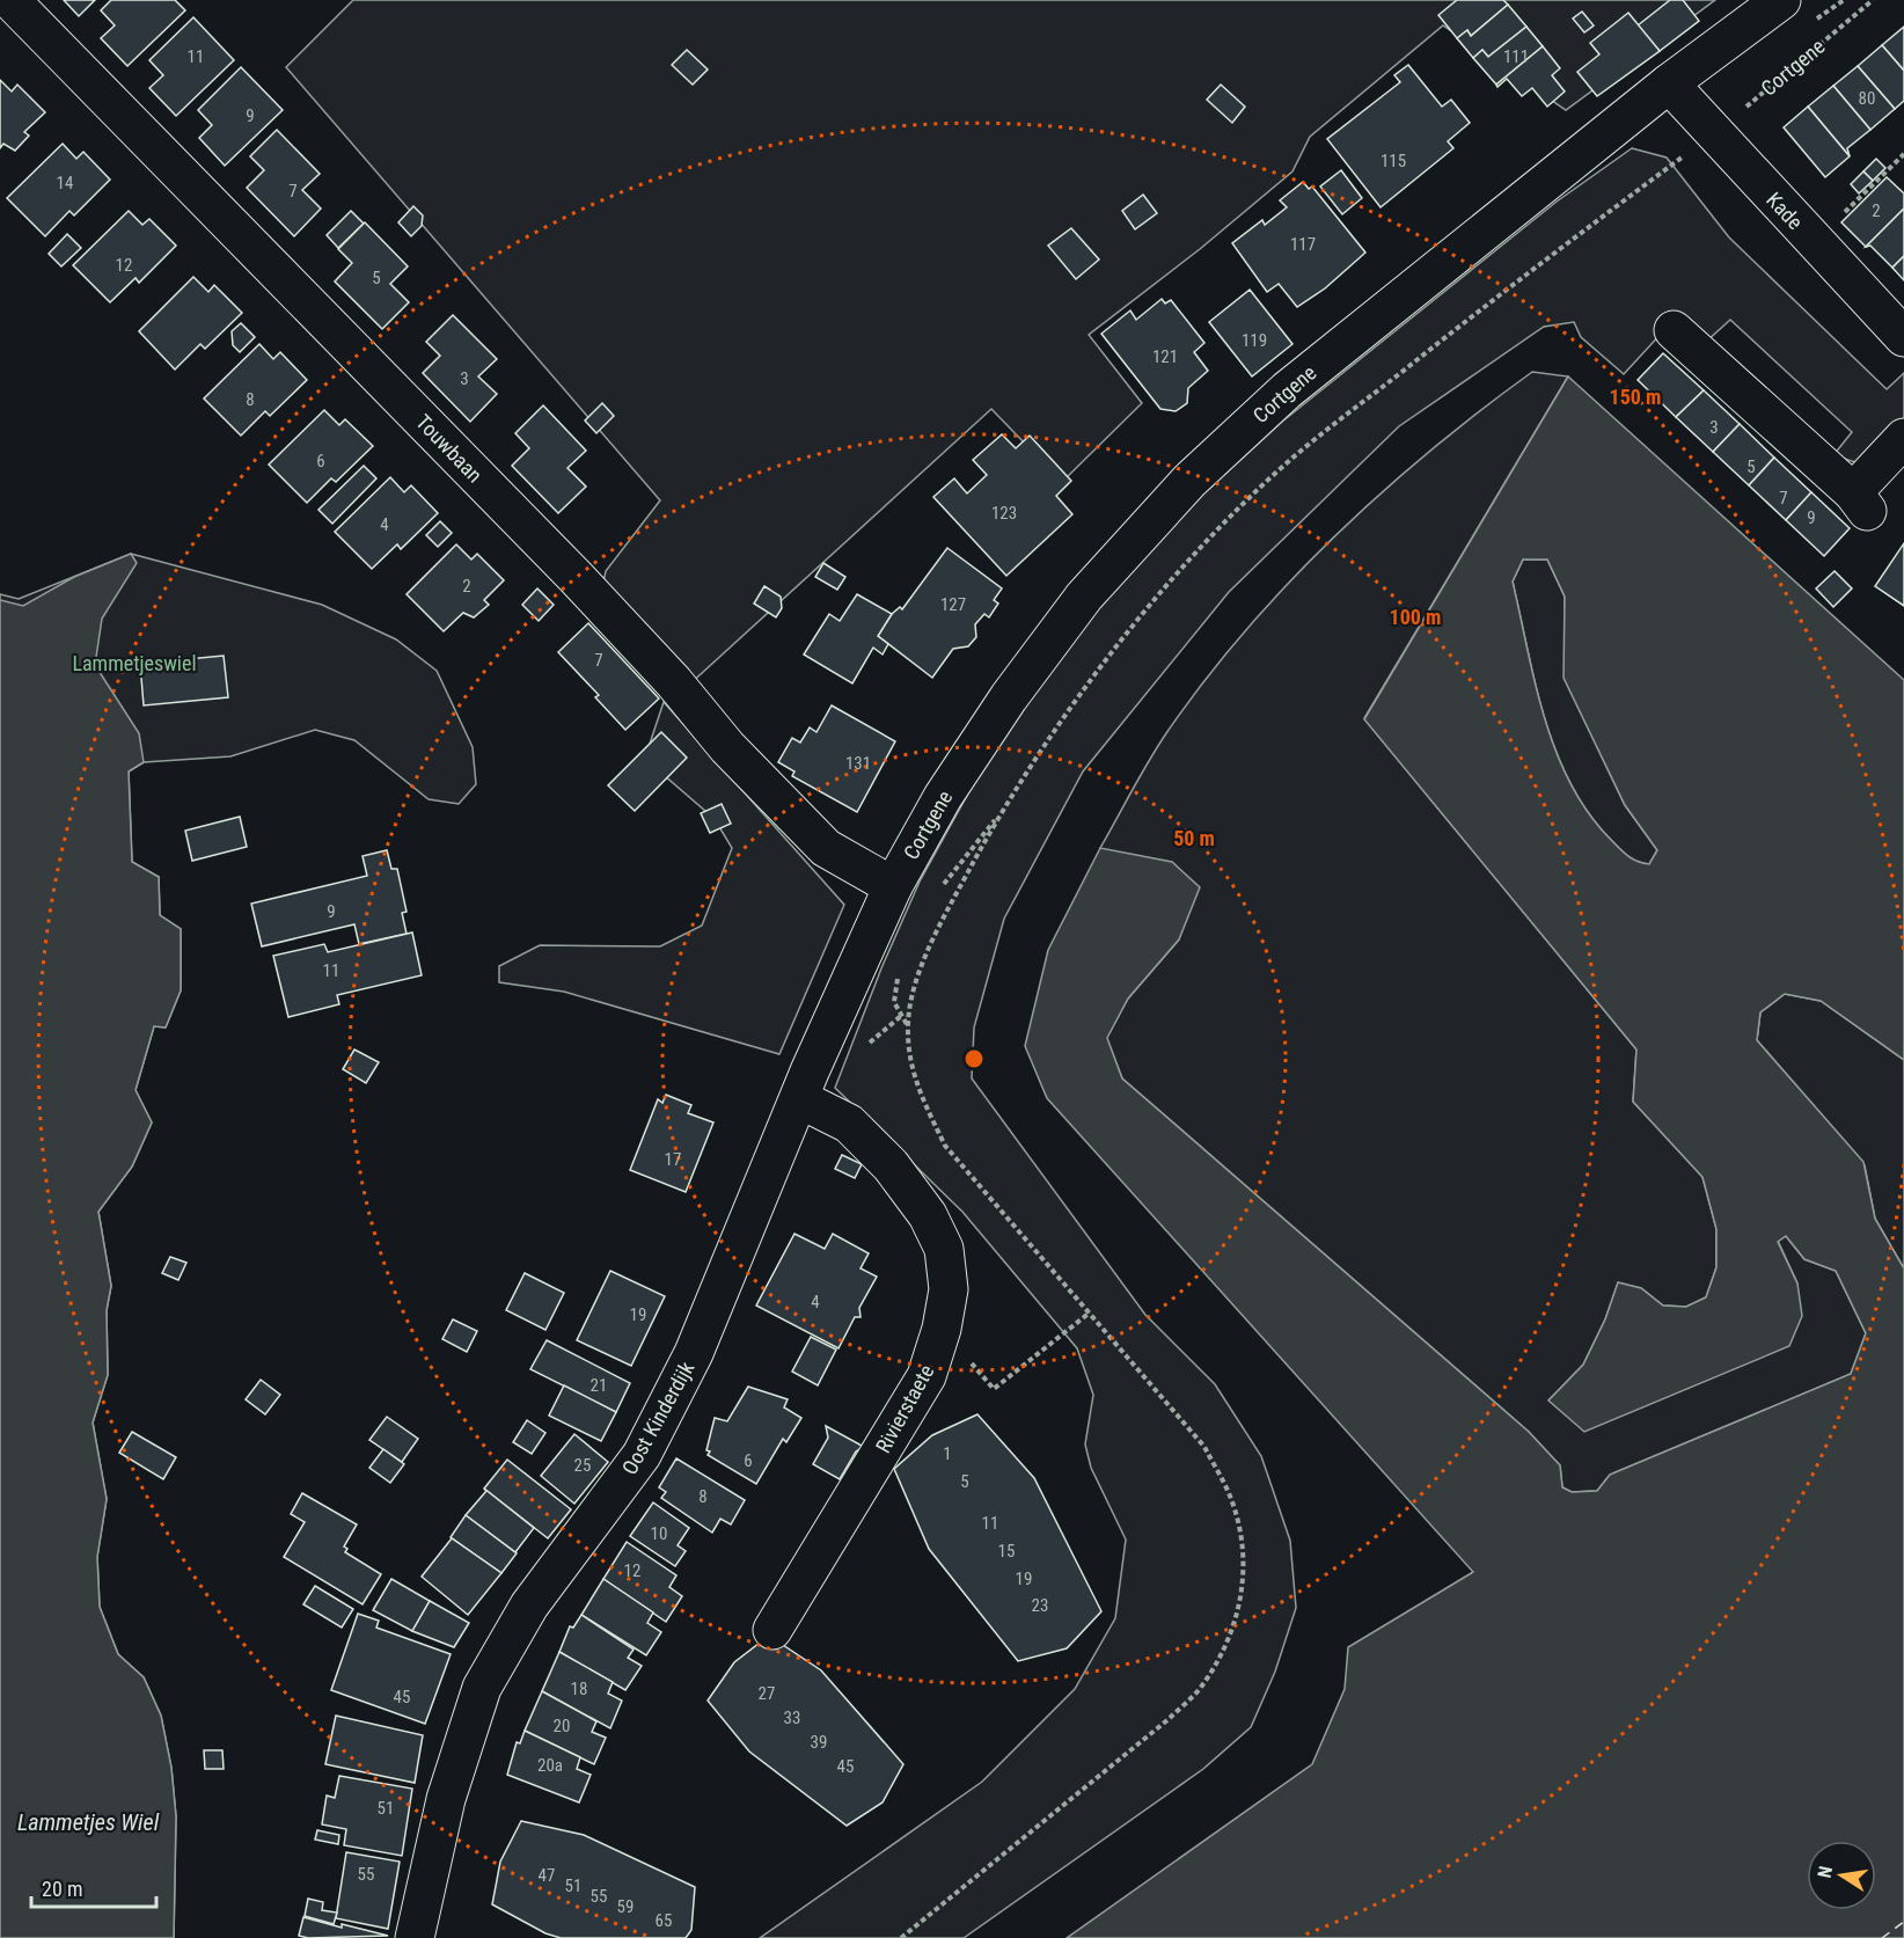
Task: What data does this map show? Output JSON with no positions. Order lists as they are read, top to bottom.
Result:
{
  "streets": {
    "street": [
      "Cortgene",
      "Kade",
      "Touwbaan",
      "Rivierstaete",
      "Oost Kinderdijk"
    ]
  },
  "crossings": [
    ["Cortgene", "Kade"],
    ["Cortgene", "Touwbaan"],
    ["Cortgene", "Oost Kinderdijk"],
    ["Touwbaan", "Oost Kinderdijk"],
    ["Rivierstaete", "Oost Kinderdijk"]
  ],
  "water": ["Lammetjes Wiel"],
  "parks": ["Lammetjeswiel"],
  "house_numbers": [
    "11",
    "111",
    "80",
    "9",
    "115",
    "14",
    "7",
    "2",
    "117",
    "12",
    "5",
    "119",
    "121",
    "3",
    "8",
    "3",
    "6",
    "5",
    "7",
    "123",
    "9",
    "4",
    "2",
    "127",
    "7",
    "131",
    "9",
    "11",
    "17",
    "4",
    "19",
    "21",
    "1",
    "6",
    "25",
    "5",
    "8",
    "11",
    "10",
    "15",
    "12",
    "19",
    "23",
    "18",
    "27",
    "45",
    "33",
    "20",
    "39",
    "20a",
    "45",
    "51",
    "55",
    "47",
    "51",
    "55",
    "59",
    "65"
  ],
  "scale_bar": "20 m",
  "north": "left",
  "rings": ["150 m", "100 m", "50 m"]
}
